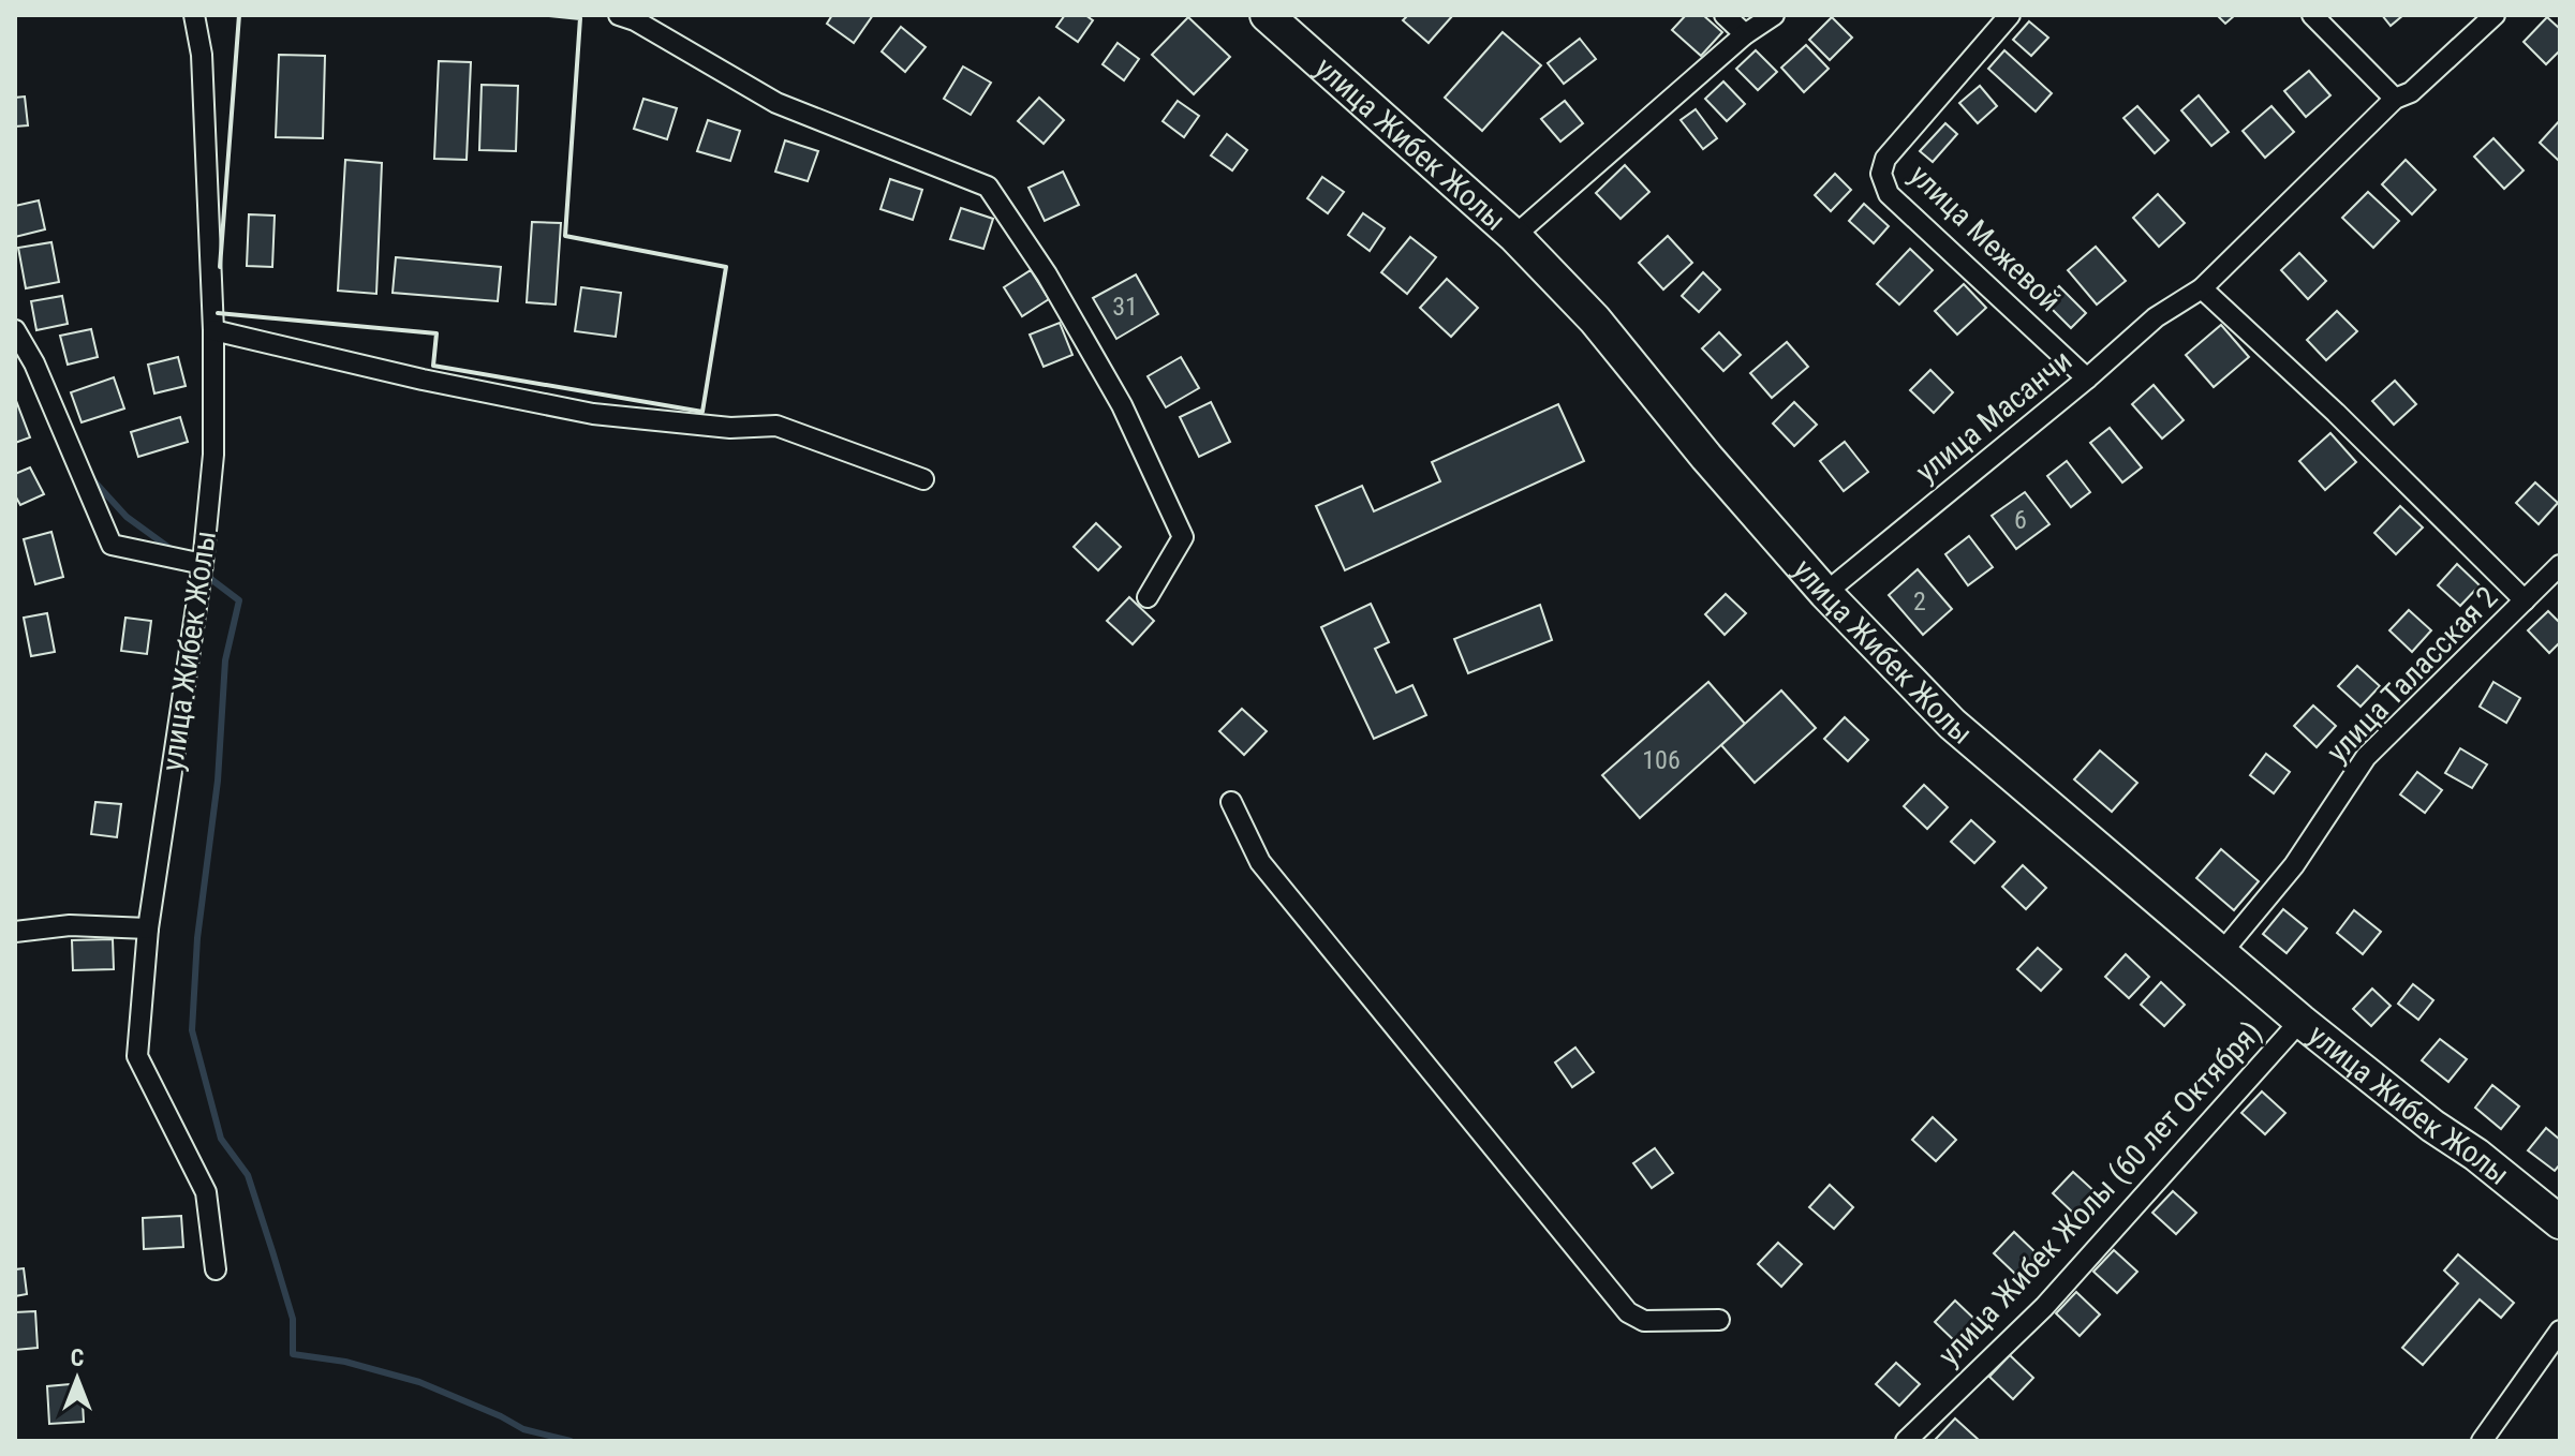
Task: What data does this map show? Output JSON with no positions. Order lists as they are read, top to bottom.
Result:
{
  "streets": {
    "main road": ["улица Жибек Жолы"],
    "street": [
      "улица Межевой",
      "улица Масанчи",
      "улица Таласская 2",
      "улица Жибек Жолы (60 лет Октября)"
    ]
  },
  "crossings": [
    ["улица Жибек Жолы", "улица Масанчи"],
    ["улица Жибек Жолы", "улица Таласская 2"],
    ["улица Жибек Жолы", "улица Жибек Жолы (60 лет Октября)"],
    ["улица Межевой", "улица Масанчи"]
  ],
  "house_numbers": [
    "31",
    "6",
    "2",
    "106"
  ],
  "north": "top"
}
